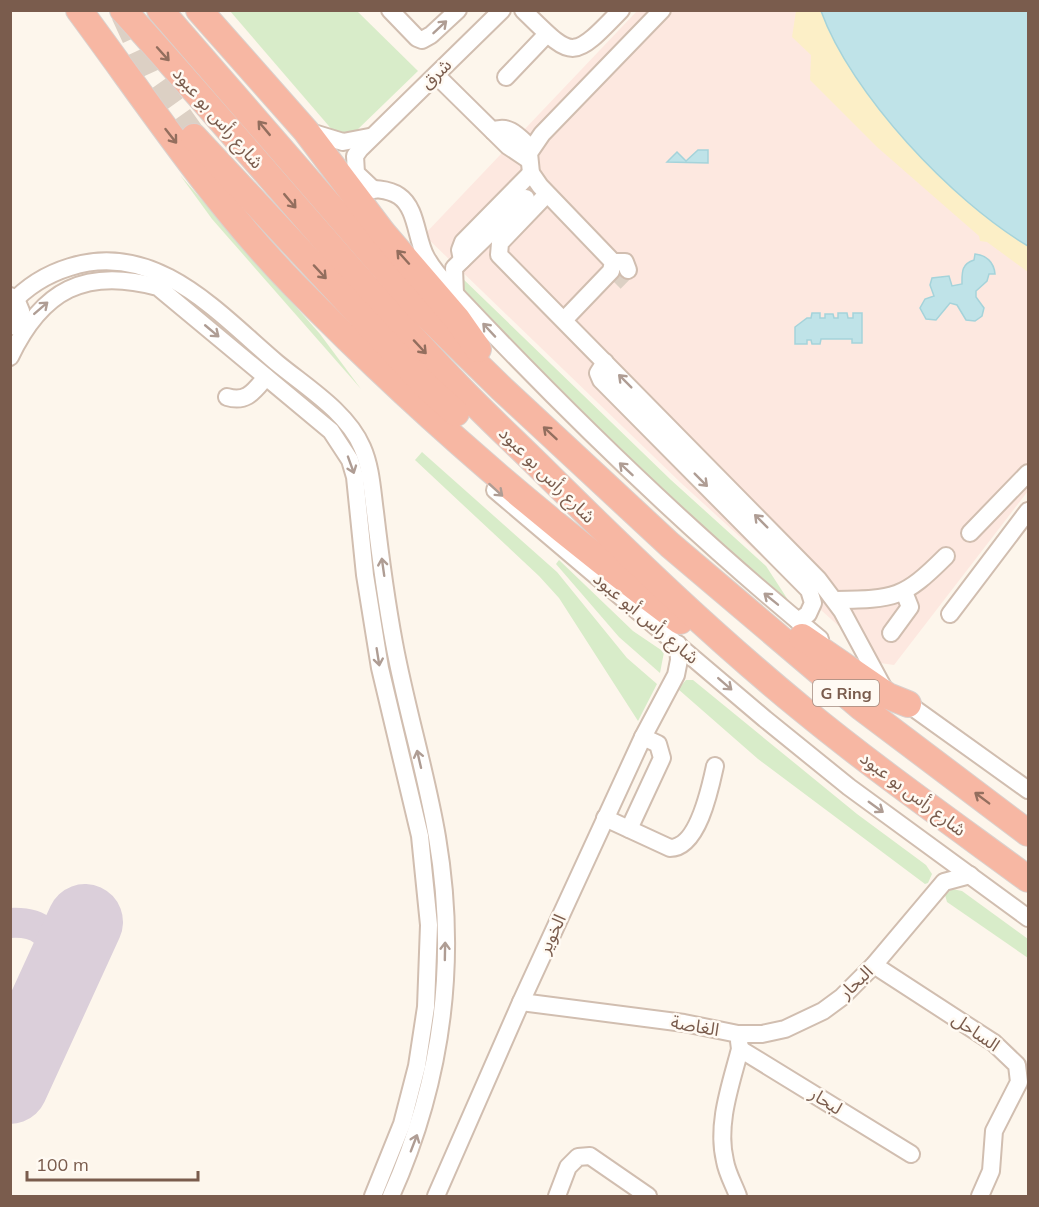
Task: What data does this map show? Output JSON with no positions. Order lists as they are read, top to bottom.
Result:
{
  "streets": {
    "highway": ["شارع رأس بو عبود", "G Ring"],
    "street": [
      "شرق",
      "شارع رأس أبو عبود",
      "الخوير",
      "البحار",
      "الغاصة",
      "الساحل",
      "لبحار"
    ]
  },
  "crossings": [
    ["شارع رأس أبو عبود", "الخوير"],
    ["الخوير", "الغاصة"],
    ["البحار", "الغاصة"],
    ["البحار", "الساحل"],
    ["البحار", "لبحار"],
    ["الغاصة", "لبحار"]
  ],
  "scale_bar": "100 m"
}
